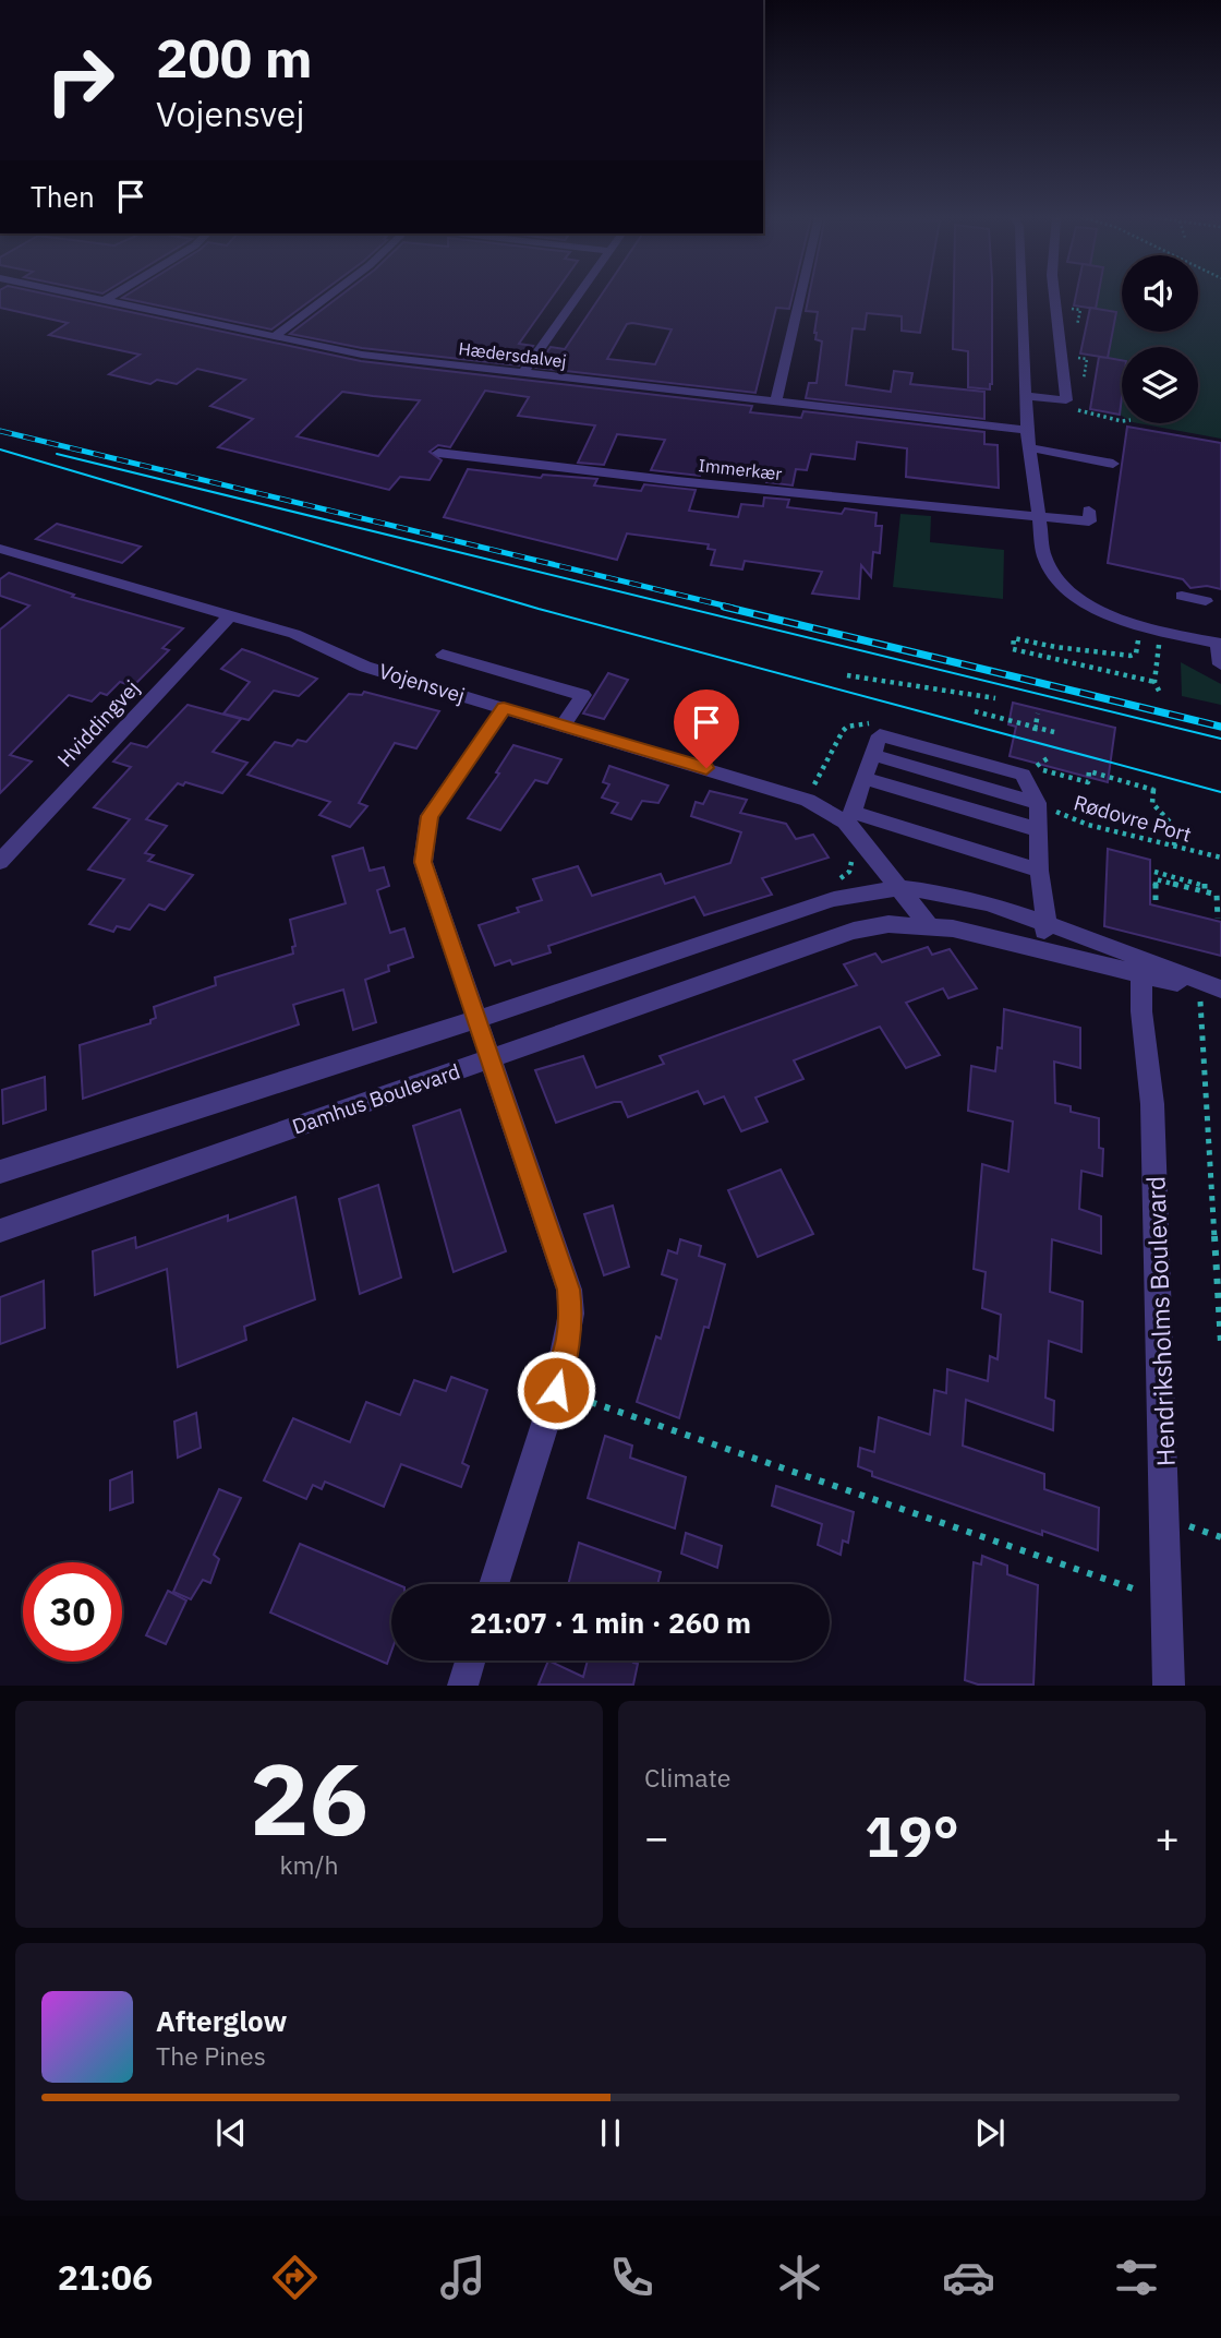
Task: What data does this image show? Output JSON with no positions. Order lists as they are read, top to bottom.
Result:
{
  "streets": {
    "street": [
      "Hædersdalvej",
      "Immerkær",
      "Vojensvej",
      "Hviddingvej",
      "Damhus Boulevard",
      "Hendriksholms Boulevard"
    ],
    "path": ["Rødovre Port"]
  },
  "crossings": [
    ["Vojensvej", "Hviddingvej"],
    ["Vojensvej", "Damhus Boulevard"],
    ["Damhus Boulevard", "Hendriksholms Boulevard"]
  ],
  "page": {
    "turn": ["200 m", "Vojensvej"],
    "then": "Then",
    "limit": "30",
    "trip": "21:07 · 1 min · 260 m",
    "tile": [
      ["26", "km/h"],
      "Climate"
    ],
    "heat": ["−", "19°", "+"],
    "song": ["Afterglow", "The Pines"],
    "tabs": "21:06"
  }
}
